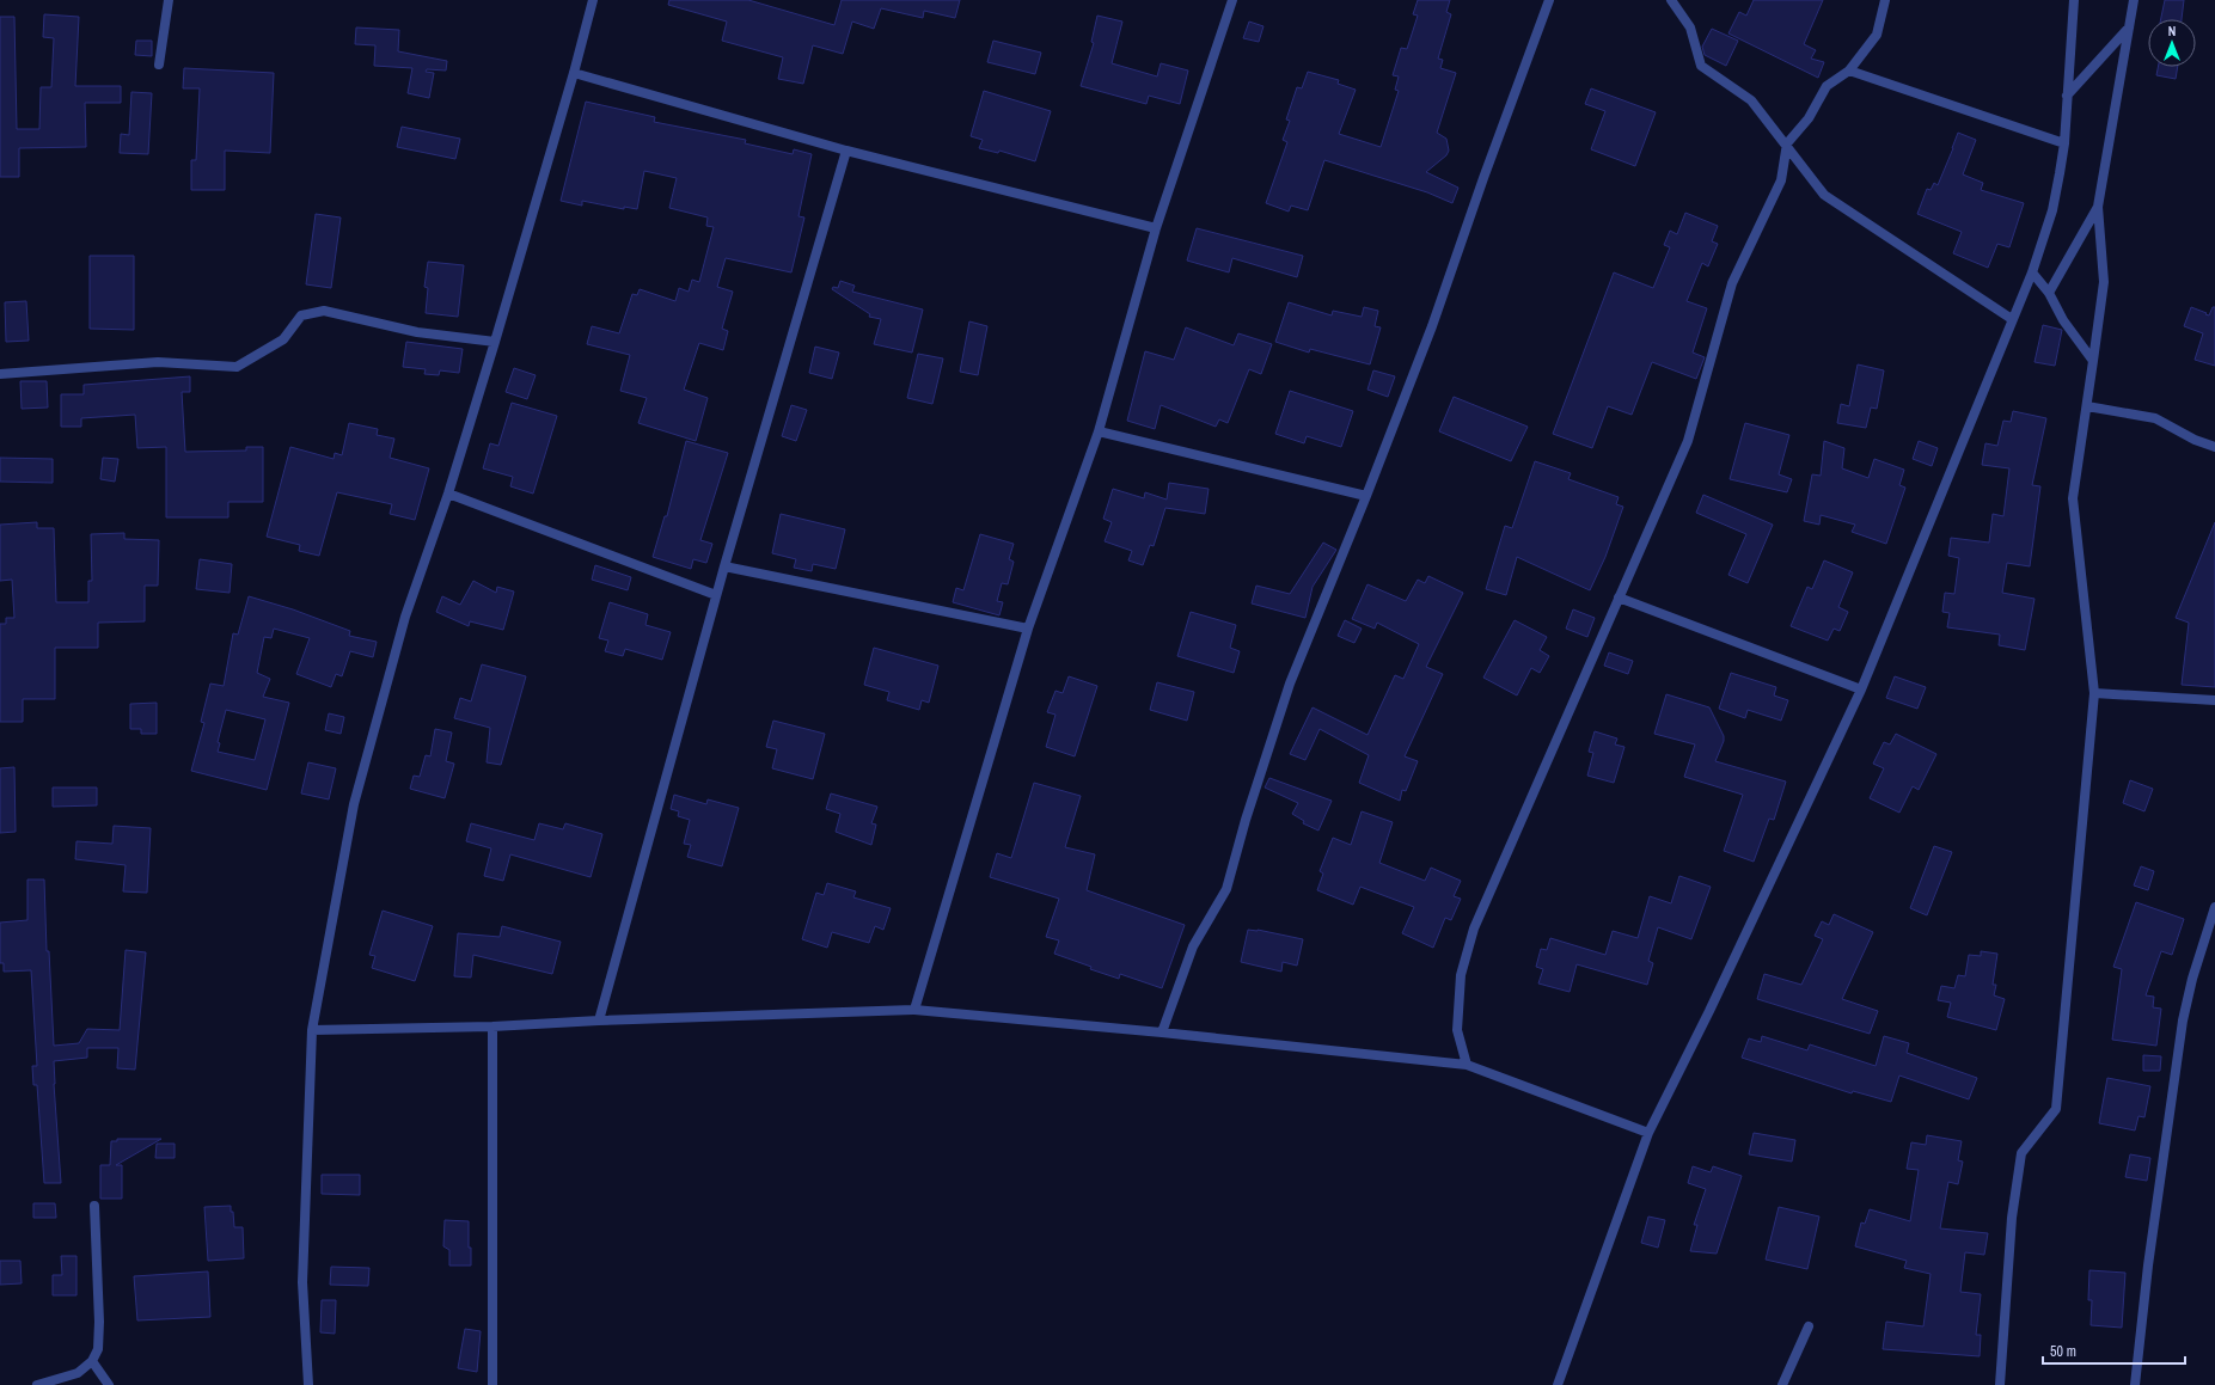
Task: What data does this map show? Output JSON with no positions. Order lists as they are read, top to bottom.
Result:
{
  "scale_bar": "50 m",
  "north": "top"
}
